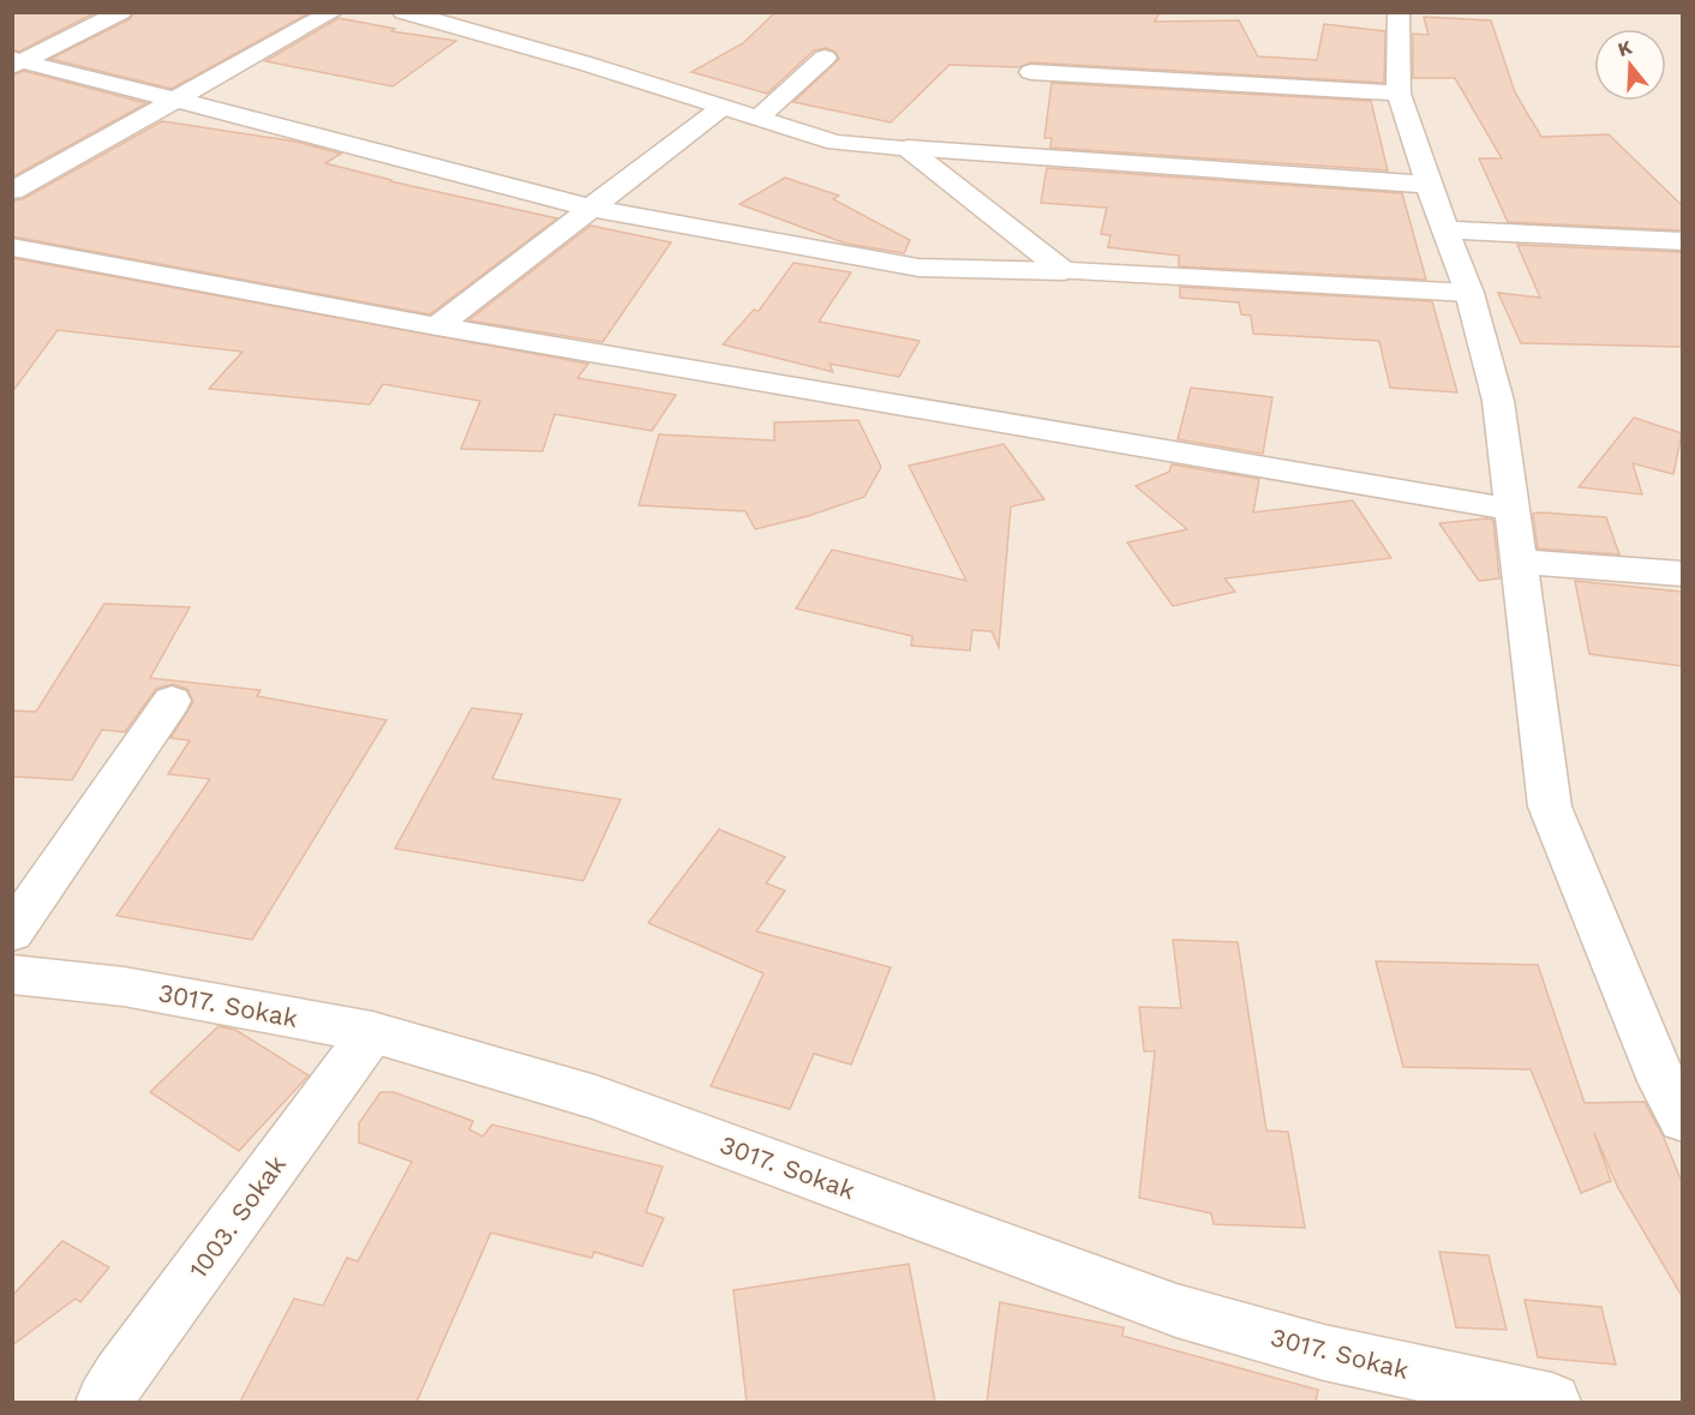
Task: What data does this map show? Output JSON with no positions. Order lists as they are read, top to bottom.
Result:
{
  "streets": {
    "street": ["3017. Sokak", "1003. Sokak"]
  },
  "crossings": [
    ["3017. Sokak", "1003. Sokak"]
  ],
  "north": "top"
}
